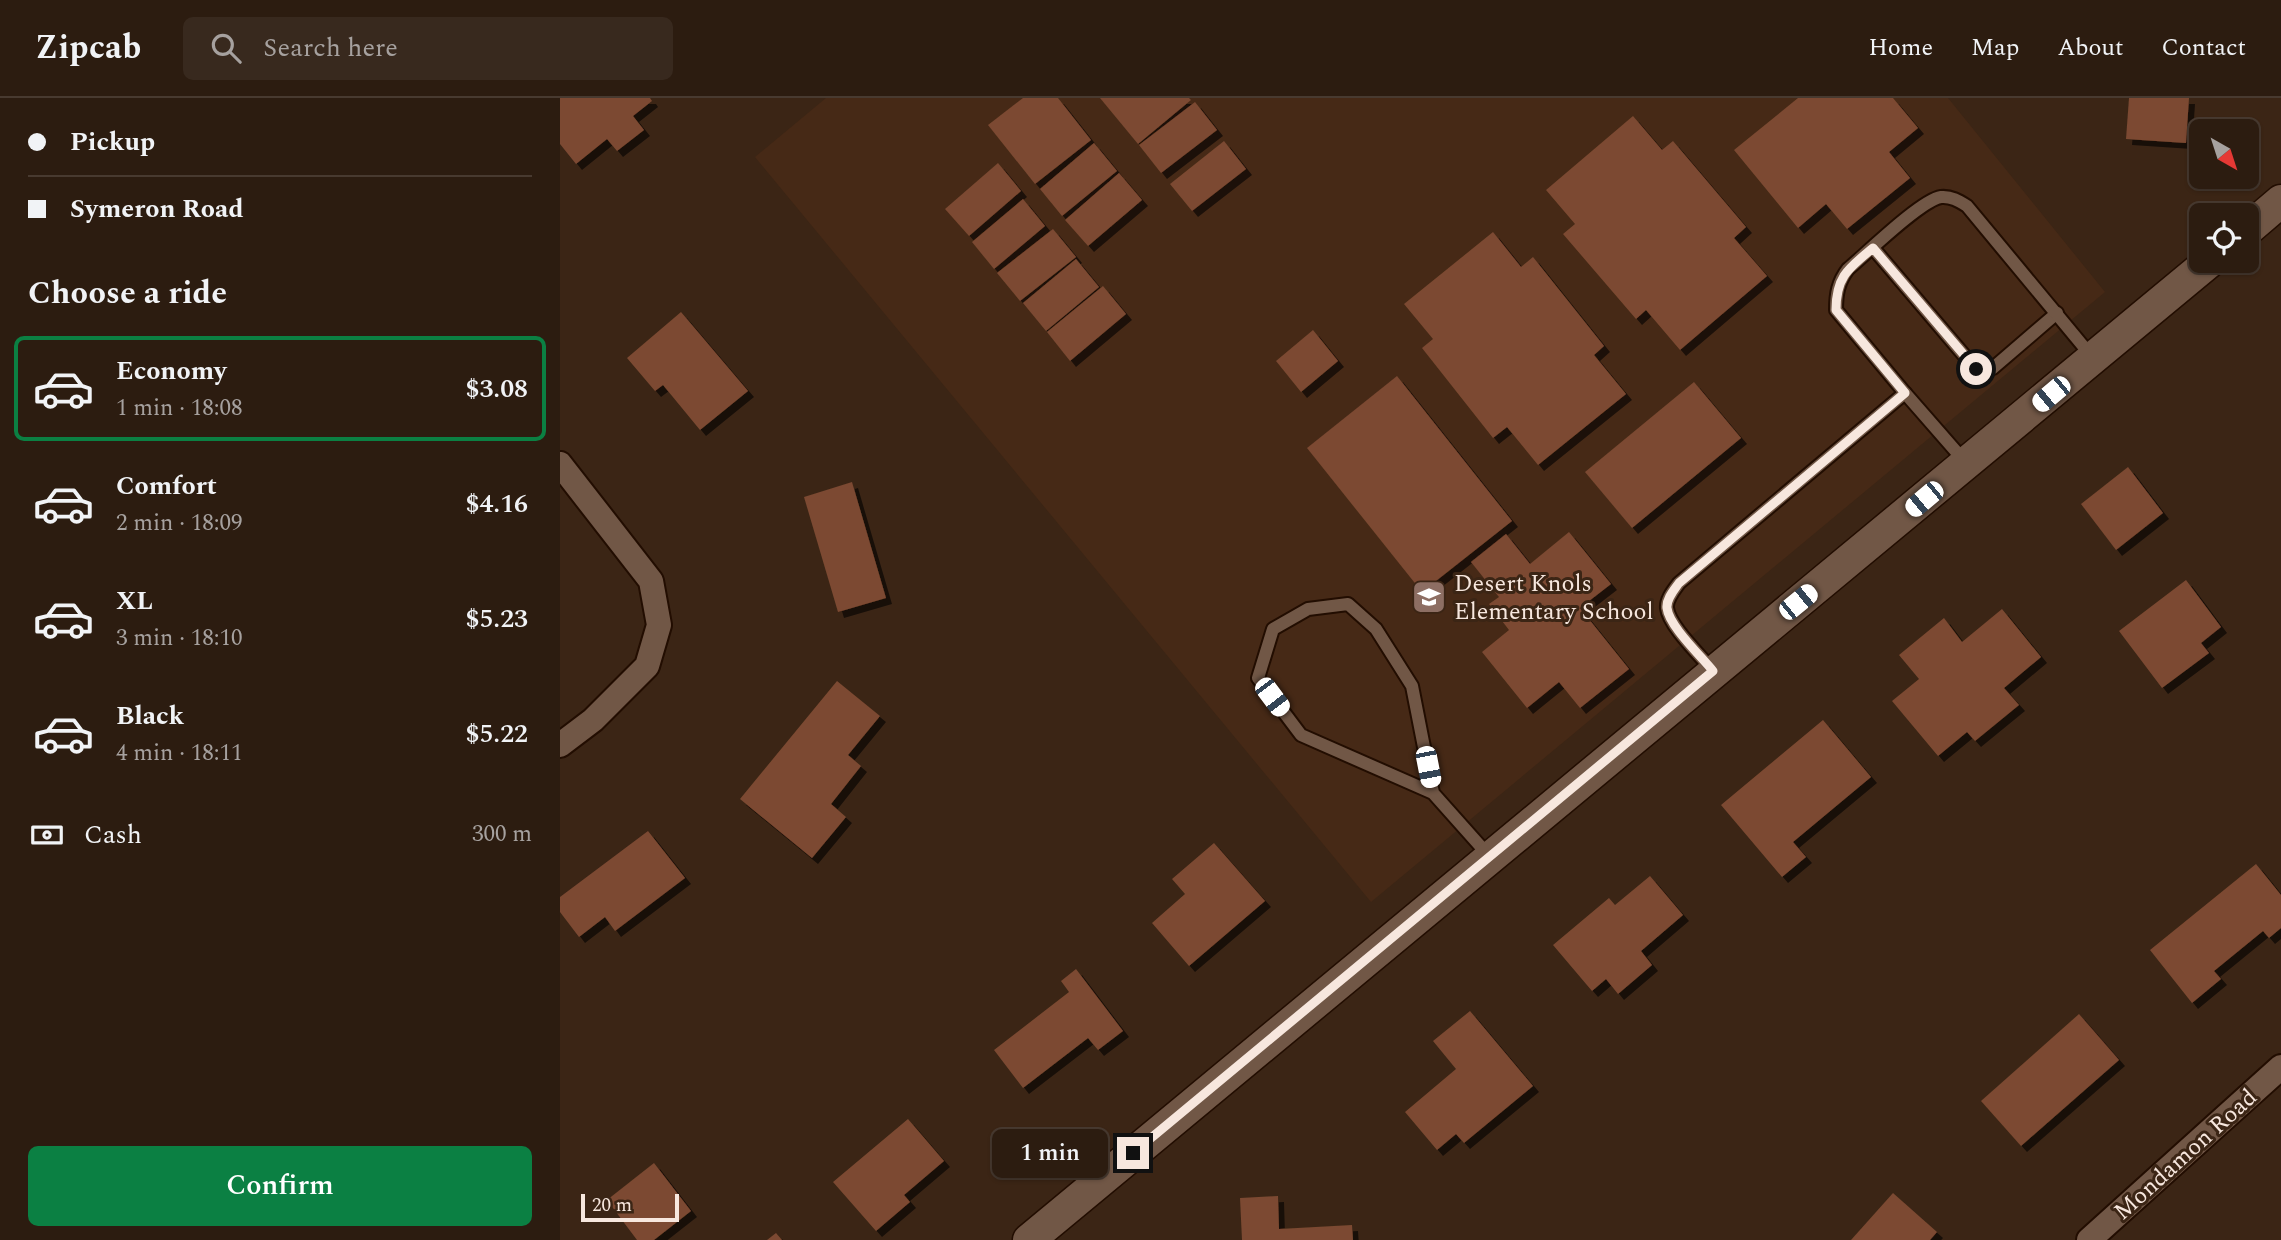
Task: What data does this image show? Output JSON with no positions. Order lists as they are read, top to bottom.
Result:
{
  "streets": {
    "street": ["Mondamon Road"]
  },
  "places": {
    "school or university": ["Desert Knols Elementary School"]
  },
  "scale_bar": "20 m",
  "north": "bottom right",
  "page": {
    "header": "Zipcab",
    "search": "Search here",
    "nav": [
      "Home",
      "Map",
      "About",
      "Contact"
    ],
    "banner": ["Pickup", "Symeron Road"],
    "heading": "Choose a ride",
    "list": [
      {
        "name": "Economy",
        "note": "1 min · 18:08",
        "value": "$3.08"
      },
      {
        "name": "Comfort",
        "note": "2 min · 18:09",
        "value": "$4.16"
      },
      {
        "name": "XL",
        "note": "3 min · 18:10",
        "value": "$5.23"
      },
      {
        "name": "Black",
        "note": "4 min · 18:11",
        "value": "$5.22"
      }
    ],
    "pay": ["Cash", "300 m"],
    "bubble": "1 min",
    "buttons": "Confirm",
    "scale": "20 m"
  }
}
